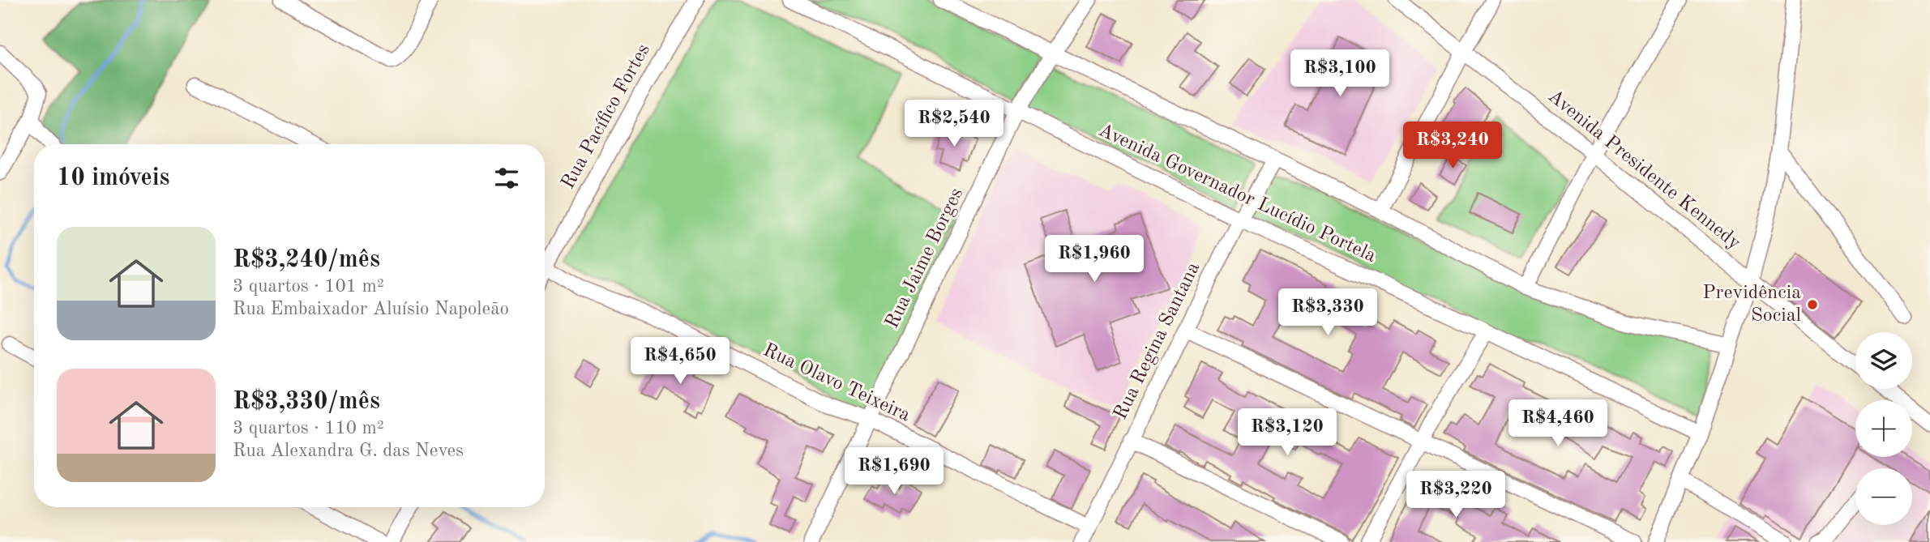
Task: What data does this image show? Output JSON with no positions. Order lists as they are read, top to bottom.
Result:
{
  "streets": {
    "street": [
      "Rua Pacífico Fortes",
      "Avenida Presidente Kennedy",
      "Avenida Governador Lucídio Portela",
      "Rua Jaime Borges",
      "Rua Regina Santana",
      "Rua Olavo Teixeira"
    ]
  },
  "crossings": [
    ["Avenida Governador Lucídio Portela", "Rua Jaime Borges"],
    ["Avenida Governador Lucídio Portela", "Rua Regina Santana"],
    ["Rua Jaime Borges", "Rua Olavo Teixeira"],
    ["Rua Regina Santana", "Rua Olavo Teixeira"]
  ],
  "places": ["Previdência Social"],
  "page": {
    "price": [
      "R$3,100",
      "R$2,540",
      "R$3,240",
      "R$1,960",
      "R$3,330",
      "R$4,650",
      "R$4,460",
      "R$3,120",
      "R$1,690",
      "R$3,220"
    ],
    "heading": "10 imóveis",
    "list": [
      {
        "name": "R$3,240/mês",
        "note": "3 quartos · 101 m² · Rua Embaixador Aluísio Napoleão"
      },
      {
        "name": "R$3,330/mês",
        "note": "3 quartos · 110 m² · Rua Alexandra G. das Neves"
      }
    ],
    "map_buttons": ["+", "−"]
  }
}
